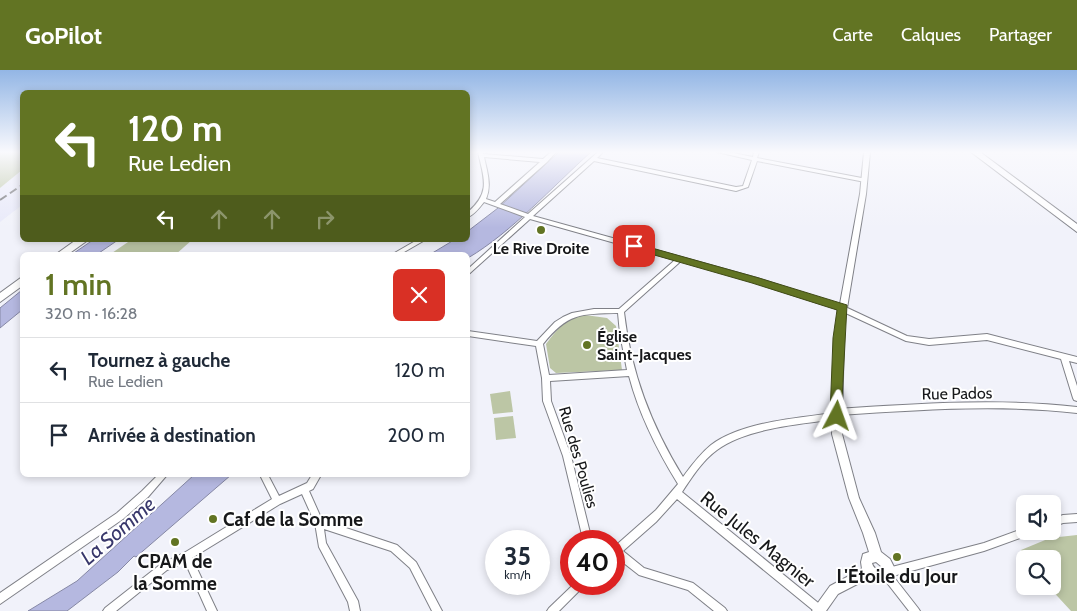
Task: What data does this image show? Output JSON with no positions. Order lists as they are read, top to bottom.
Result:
{
  "streets": {
    "street": ["Rue Pados", "Rue des Poulies", "Rue Jules Magnier"]
  },
  "crossings": [
    ["Rue Pados", "Rue Jules Magnier"]
  ],
  "water": ["La Somme"],
  "places": [
    "Le Rive Droite",
    "Église Saint-Jacques",
    "Caf de la Somme",
    "CPAM de la Somme",
    "L'Étoile du Jour"
  ],
  "page": {
    "header": "GoPilot",
    "nav": ["Carte", "Calques", "Partager"],
    "turn": ["120 m", "Rue Ledien"],
    "heading": ["1 min", "320 m · 16:28"],
    "list": [
      {
        "name": "Tournez à gauche",
        "note": "Rue Ledien",
        "value": "120 m"
      },
      {
        "name": "Arrivée à destination",
        "value": "200 m"
      }
    ],
    "speed": "35 km/h",
    "limit": "40"
  }
}
